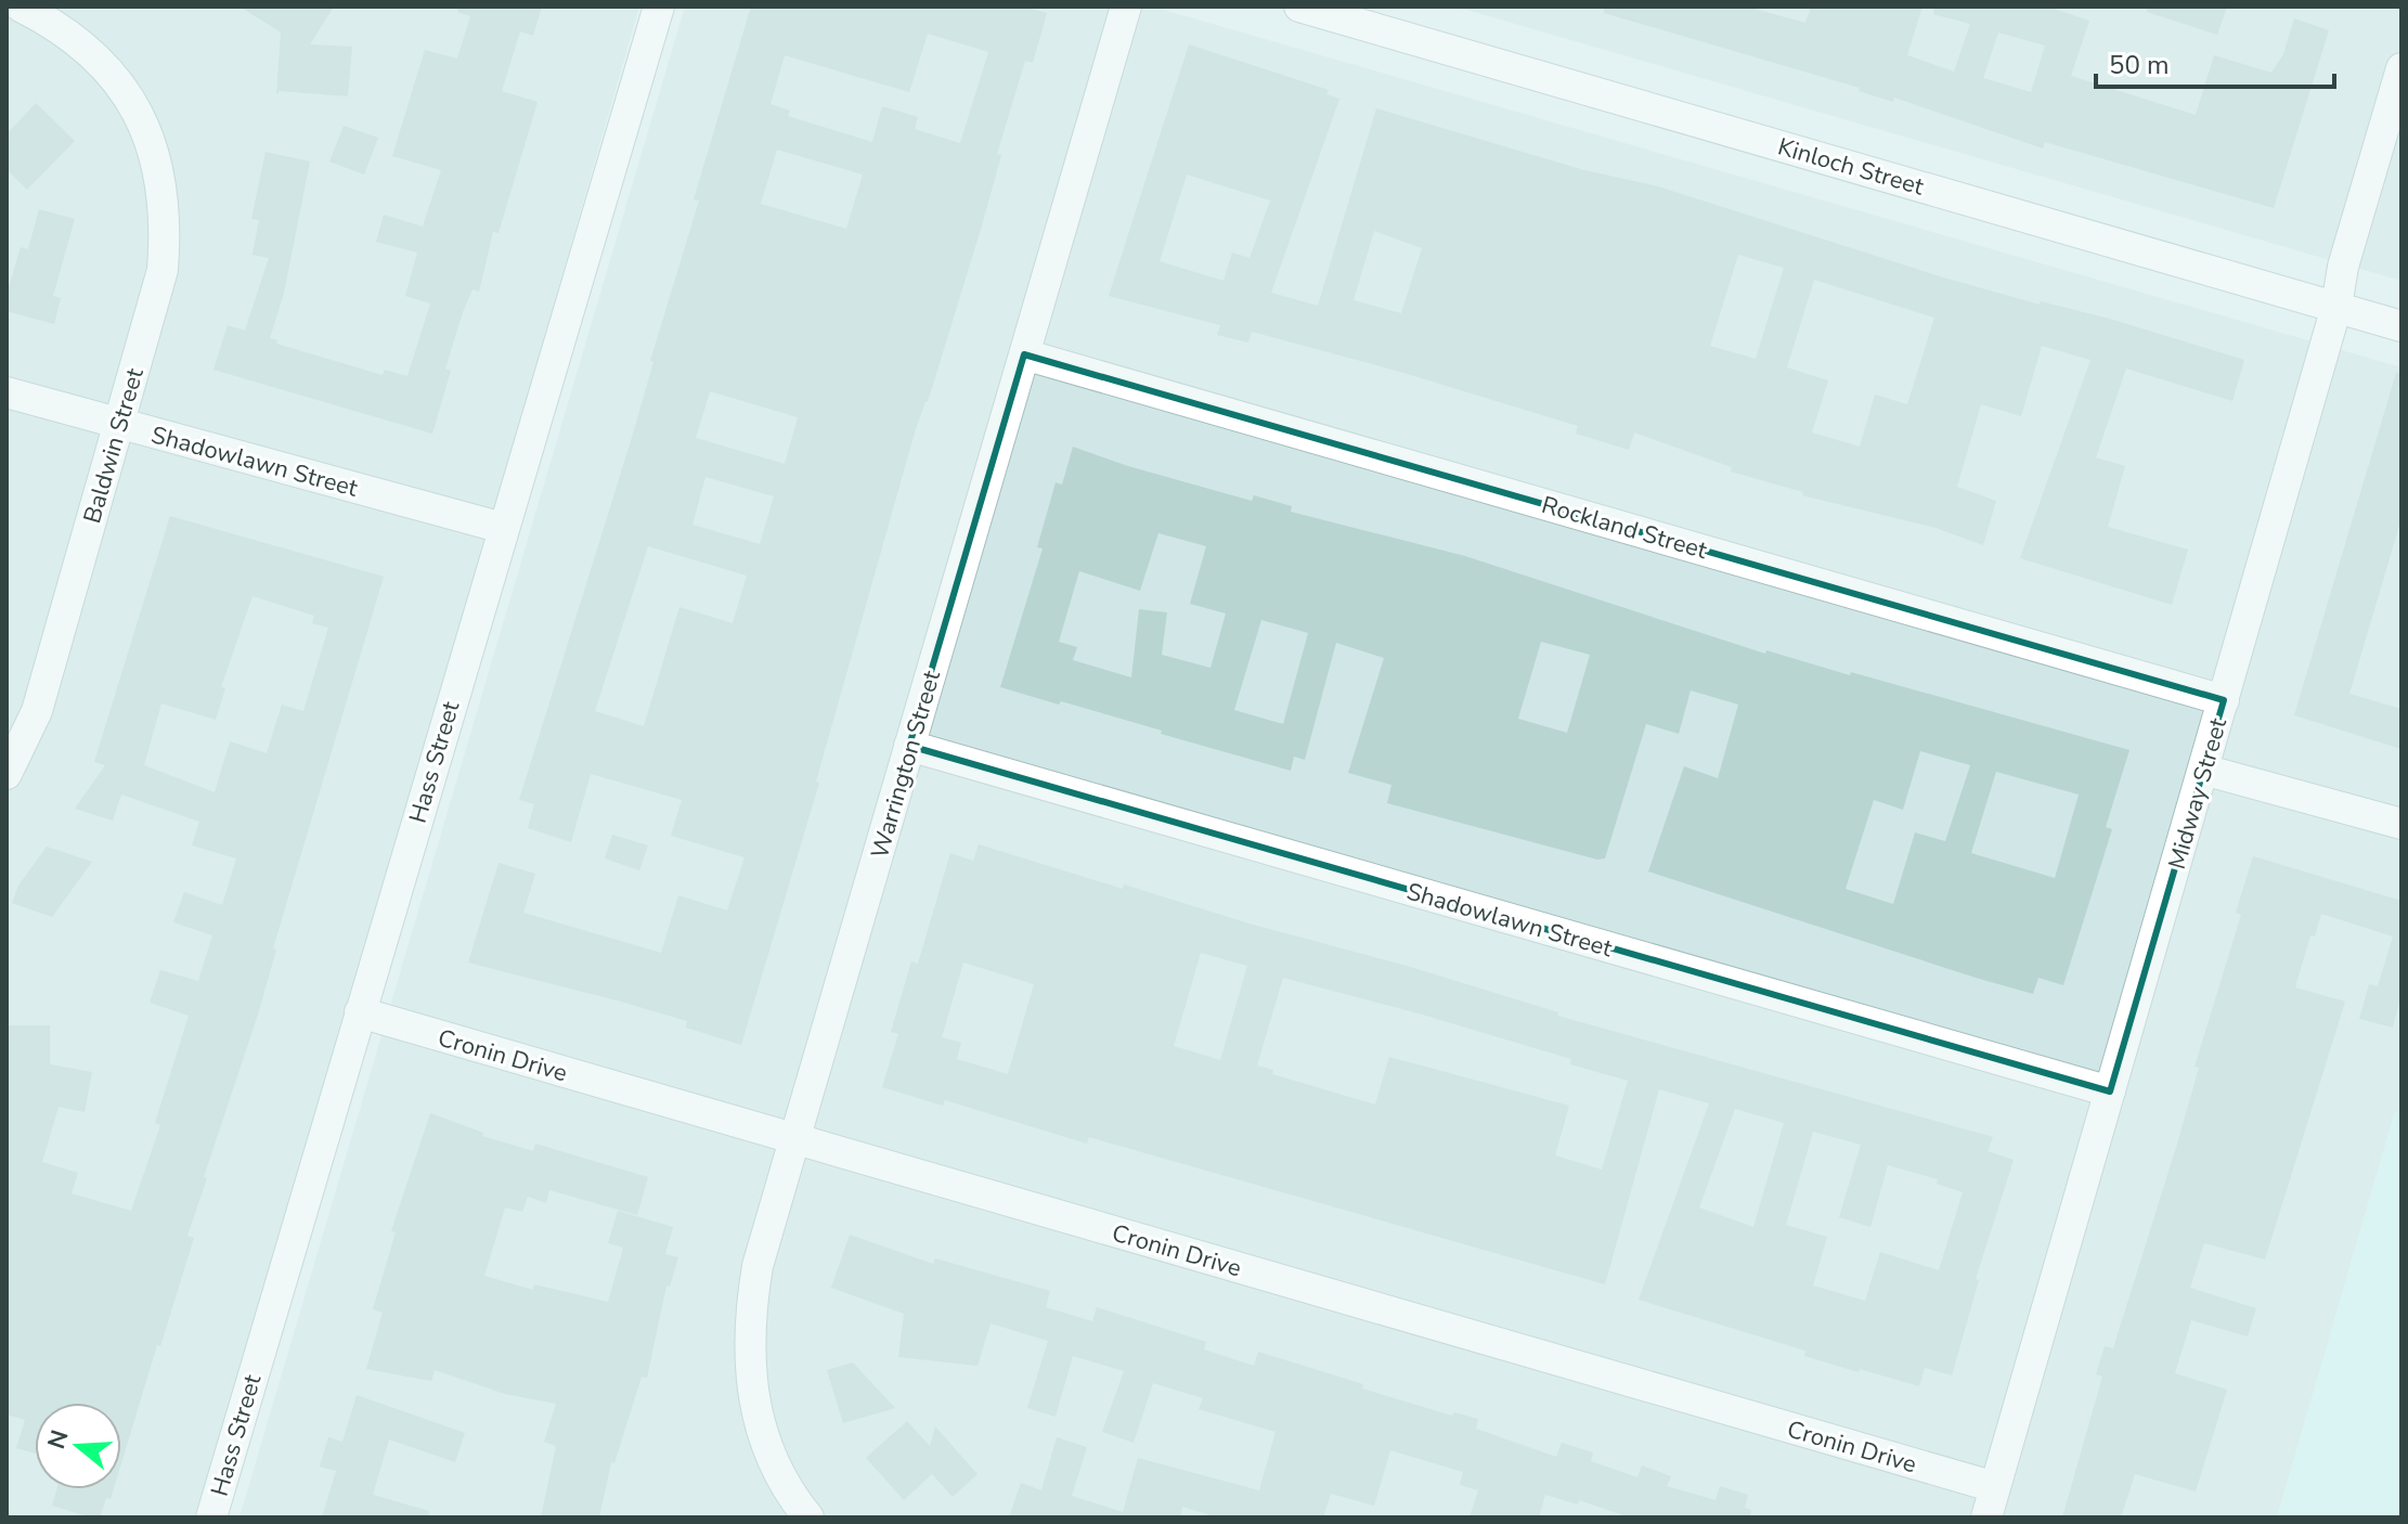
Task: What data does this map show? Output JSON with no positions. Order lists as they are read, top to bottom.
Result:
{
  "streets": {
    "street": [
      "Kinloch Street",
      "Baldwin Street",
      "Shadowlawn Street",
      "Rockland Street",
      "Hass Street",
      "Warrington Street",
      "Midway Street",
      "Cronin Drive"
    ]
  },
  "crossings": [
    ["Kinloch Street", "Midway Street"],
    ["Baldwin Street", "Shadowlawn Street"],
    ["Shadowlawn Street", "Hass Street"],
    ["Shadowlawn Street", "Warrington Street"],
    ["Shadowlawn Street", "Midway Street"],
    ["Rockland Street", "Warrington Street"],
    ["Rockland Street", "Midway Street"],
    ["Hass Street", "Cronin Drive"],
    ["Warrington Street", "Cronin Drive"],
    ["Midway Street", "Cronin Drive"]
  ],
  "scale_bar": "50 m",
  "north": "left"
}
